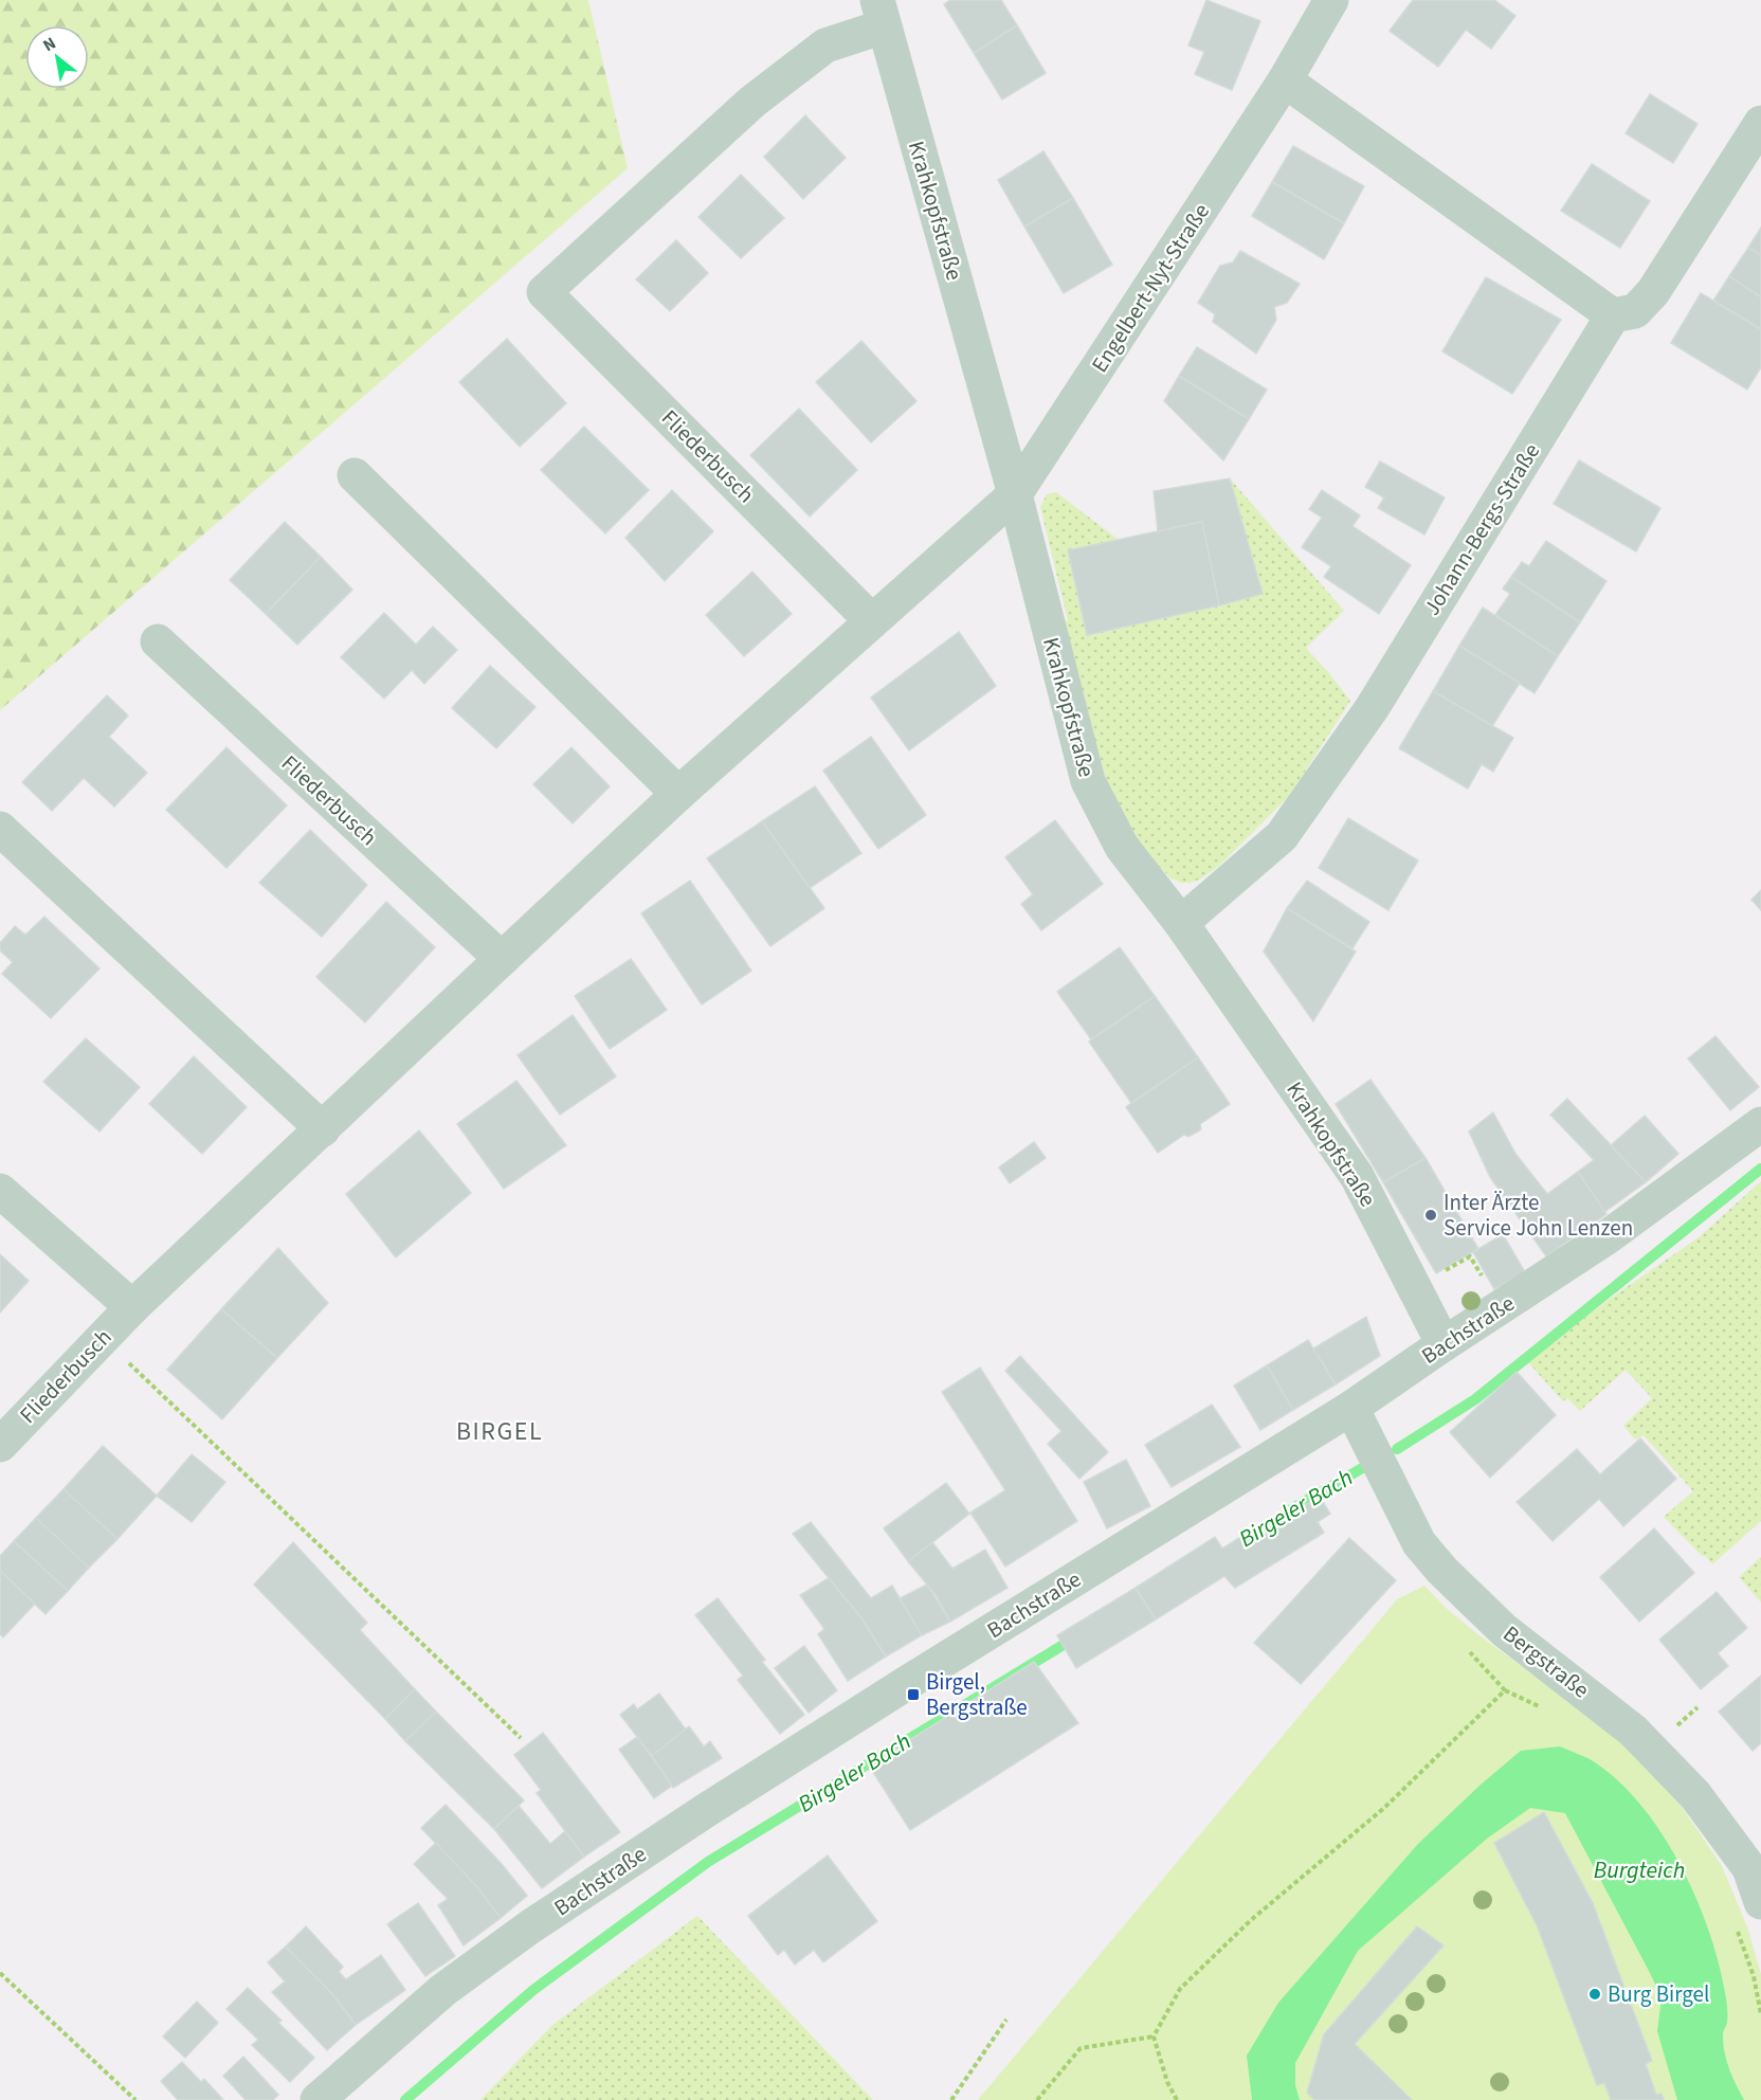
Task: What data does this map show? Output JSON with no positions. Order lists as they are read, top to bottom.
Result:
{
  "streets": {
    "street": [
      "Krahkopfstraße",
      "Engelbert-Nyt-Straße",
      "Fliederbusch",
      "Johann-Bergs-Straße",
      "Bachstraße",
      "Bergstraße"
    ]
  },
  "crossings": [
    ["Krahkopfstraße", "Engelbert-Nyt-Straße"],
    ["Krahkopfstraße", "Fliederbusch"],
    ["Krahkopfstraße", "Johann-Bergs-Straße"],
    ["Krahkopfstraße", "Bachstraße"],
    ["Engelbert-Nyt-Straße", "Fliederbusch"],
    ["Bachstraße", "Bergstraße"]
  ],
  "districts": ["BIRGEL"],
  "water": ["Birgeler Bach", "Burgteich"],
  "places": {
    "other": ["Inter Ärzte Service John Lenzen", "Burg Birgel"],
    "transit": ["Birgel, Bergstraße"]
  },
  "north": "top left"
}
